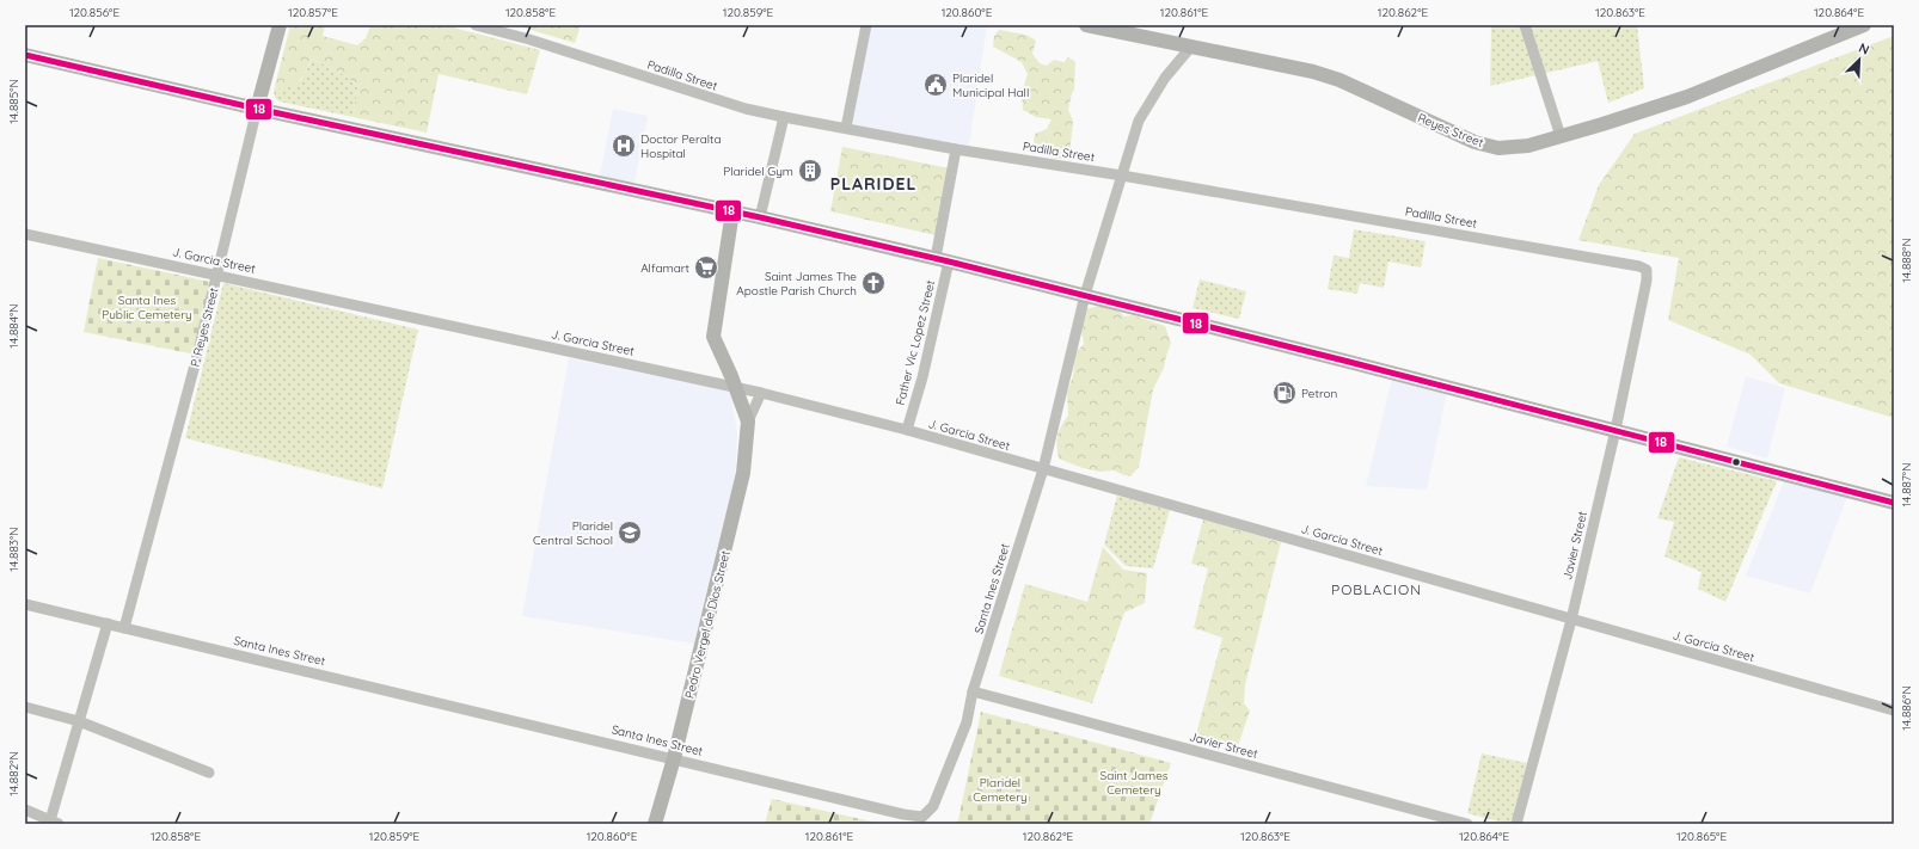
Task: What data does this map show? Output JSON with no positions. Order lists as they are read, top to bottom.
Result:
{
  "streets": {
    "main road": ["Reyes Street", "P. Reyes Street", "Pedro Vergel de Dios Street"],
    "street": [
      "Padilla Street",
      "J. Garcia Street",
      "Father Vic Lopez Street",
      "Javier Street",
      "Santa Ines Street"
    ]
  },
  "crossings": [
    ["Padilla Street", "Father Vic Lopez Street"],
    ["Padilla Street", "Javier Street"],
    ["Padilla Street", "Santa Ines Street"],
    ["Reyes Street", "Santa Ines Street"],
    ["J. Garcia Street", "P. Reyes Street"],
    ["J. Garcia Street", "Father Vic Lopez Street"],
    ["J. Garcia Street", "Javier Street"],
    ["J. Garcia Street", "Santa Ines Street"],
    ["J. Garcia Street", "Pedro Vergel de Dios Street"],
    ["P. Reyes Street", "Santa Ines Street"],
    ["Javier Street", "Santa Ines Street"],
    ["Santa Ines Street", "Pedro Vergel de Dios Street"]
  ],
  "districts": ["PLARIDEL", "POBLACION"],
  "parks": ["Santa Ines Public Cemetery", "Saint James Cemetery", "Plaridel Cemetery"],
  "places": {
    "public building": ["Plaridel Municipal Hall"],
    "hospital": ["Doctor Peralta Hospital"],
    "building": ["Plaridel Gym"],
    "supermarket": ["Alfamart"],
    "church": ["Saint James The Apostle Parish Church"],
    "fuel station": ["Petron"],
    "school or university": ["Plaridel Central School"]
  },
  "lines": ["transit line 18"],
  "north": "top right",
  "coordinates": [
    "120.856°E",
    "120.857°E",
    "120.858°E",
    "120.859°E",
    "120.860°E",
    "120.861°E",
    "120.862°E",
    "120.863°E",
    "120.864°E",
    "14.885°N",
    "14.888°N",
    "14.884°N",
    "14.887°N",
    "14.883°N",
    "14.886°N",
    "14.882°N",
    "120.865°E"
  ]
}
